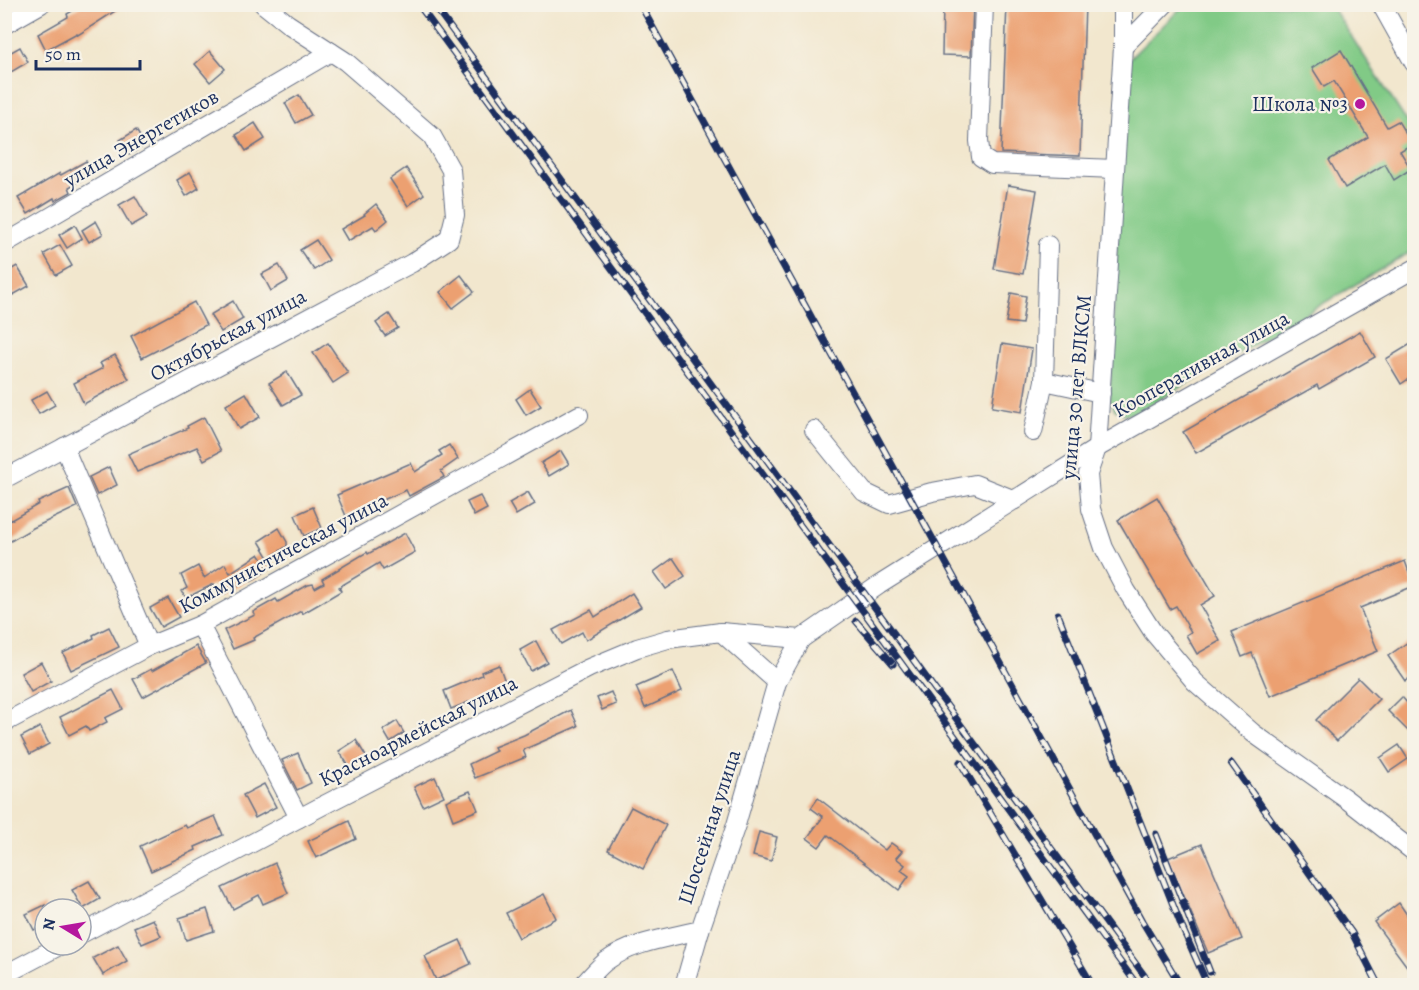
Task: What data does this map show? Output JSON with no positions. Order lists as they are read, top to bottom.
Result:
{
  "streets": {
    "street": [
      "улица Энергетиков",
      "Октябрьская улица",
      "Кооперативная улица",
      "улица 30 лет ВЛКСМ",
      "Коммунистическая улица",
      "Красноармейская улица",
      "Шоссейная улица"
    ]
  },
  "crossings": [
    ["улица Энергетиков", "Октябрьская улица"],
    ["Кооперативная улица", "улица 30 лет ВЛКСМ"],
    ["Кооперативная улица", "Шоссейная улица"]
  ],
  "places": ["Школа №3"],
  "scale_bar": "50 m",
  "north": "left"
}
